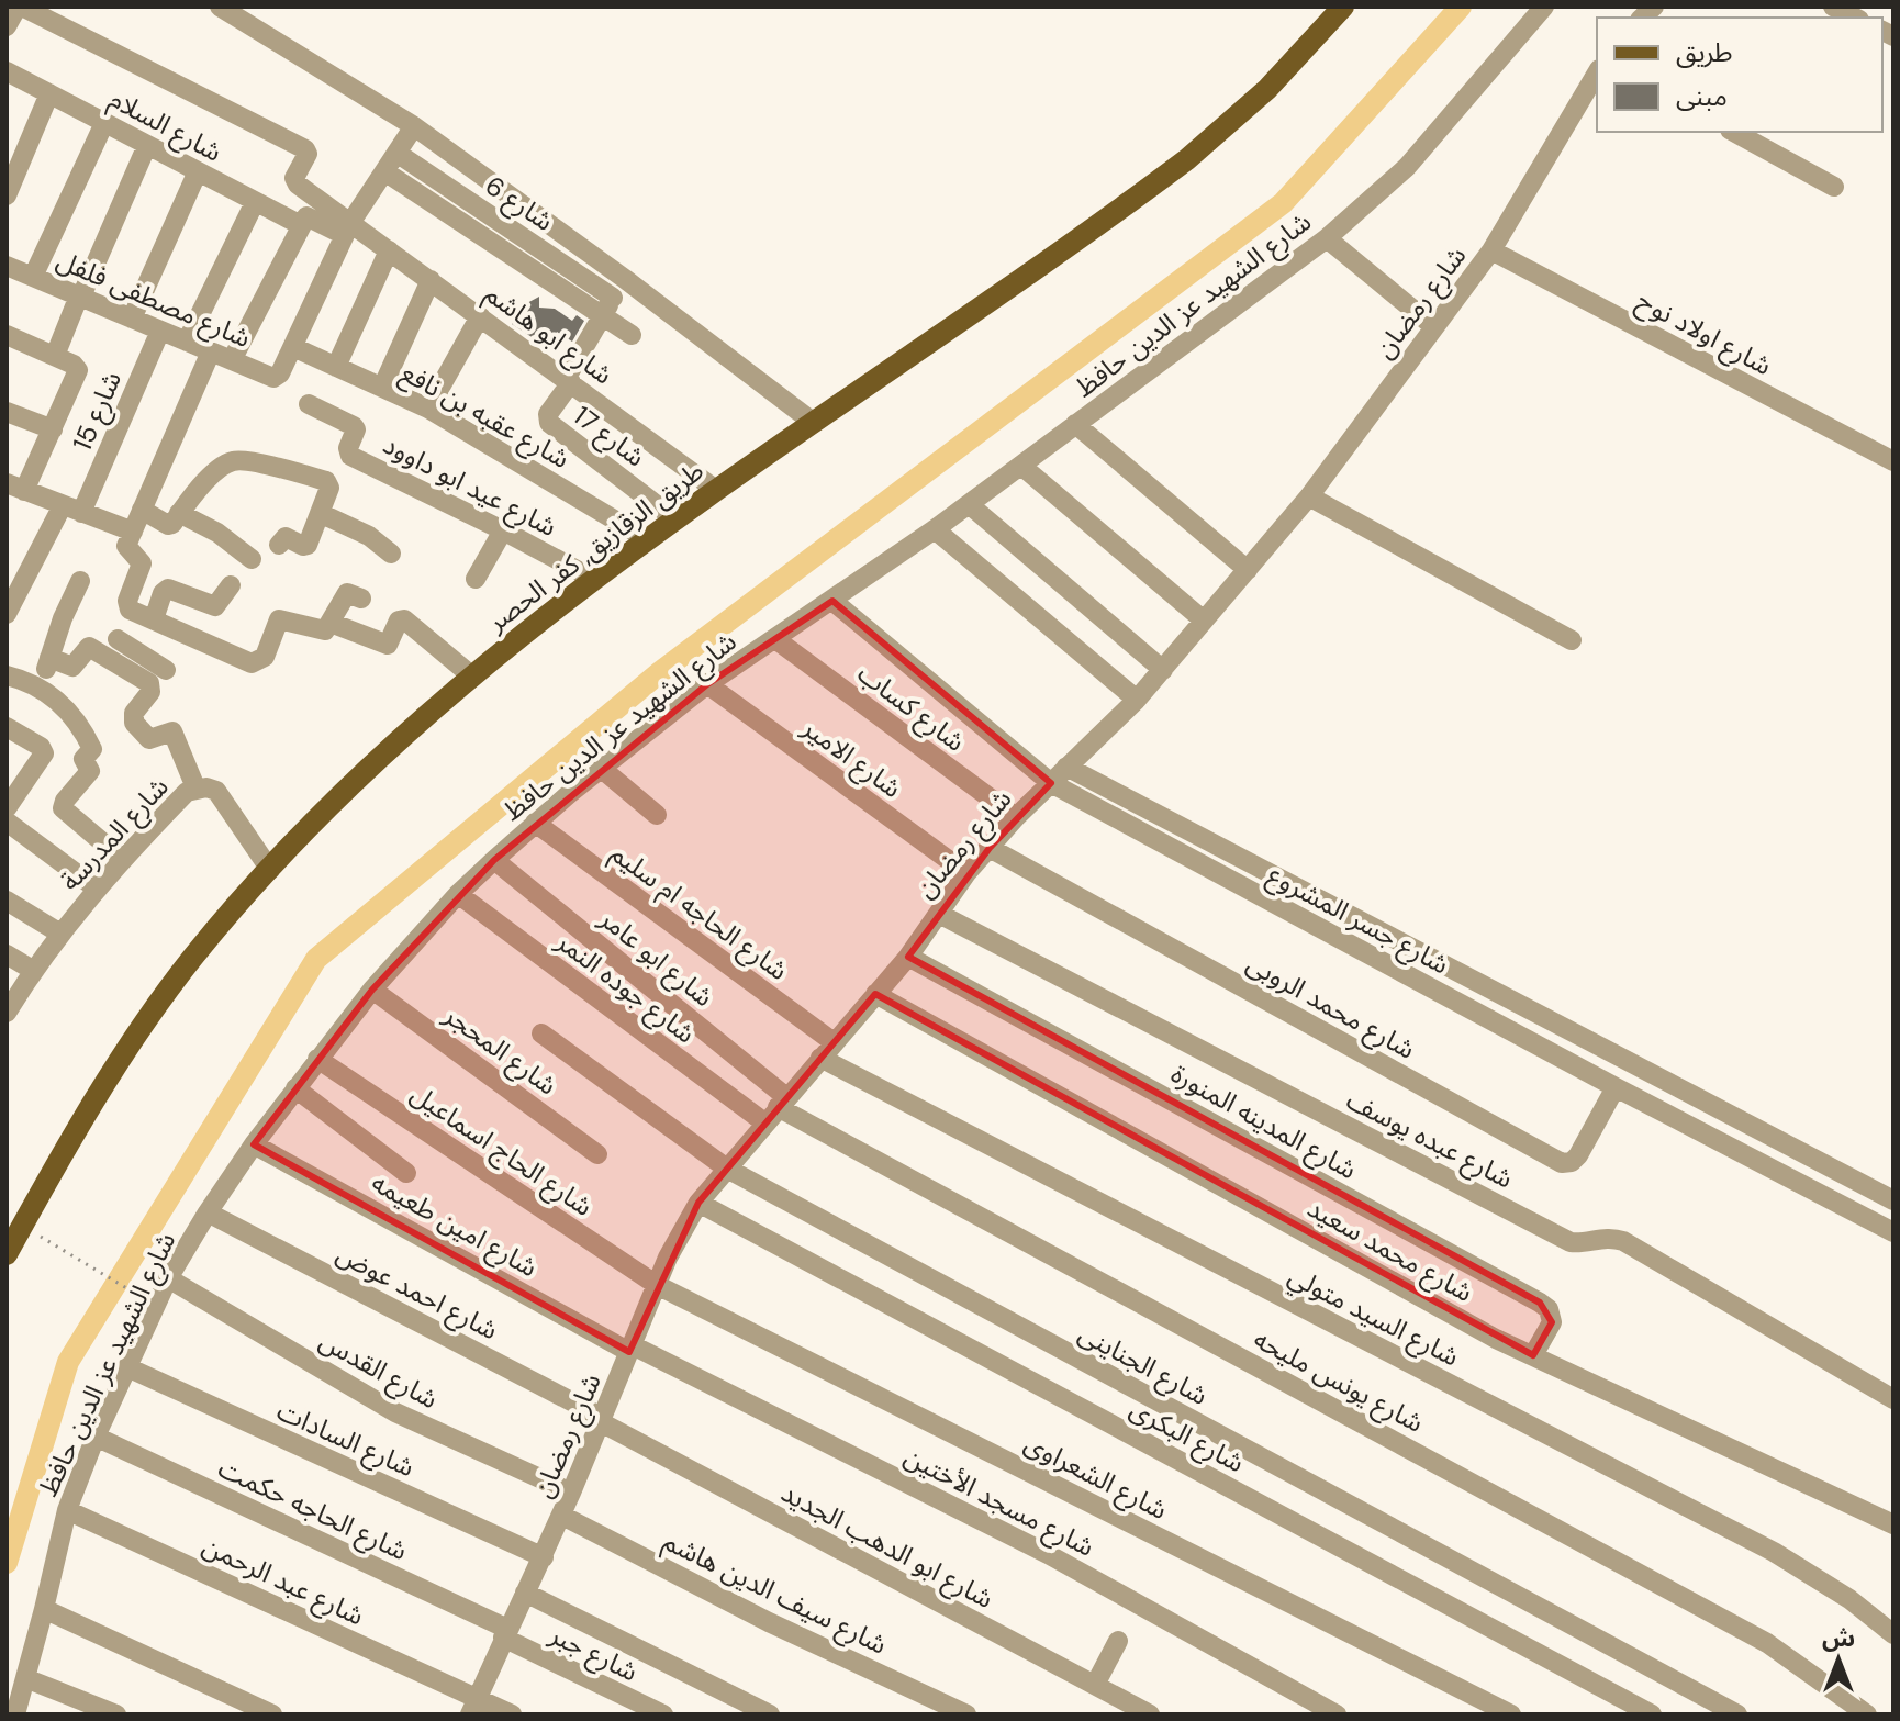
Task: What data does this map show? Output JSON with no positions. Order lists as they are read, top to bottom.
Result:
{
  "streets": {
    "main road": ["طريق الزقازيق, كفر الحصر"],
    "street": [
      "شارع السلام",
      "شارع 6",
      "شارع مصطفى فلفل",
      "شارع رمضان",
      "شارع الشهيد عز الدين حافظ",
      "شارع اولاد نوح",
      "شارع ابو هاشم",
      "شارع 15",
      "شارع عقبه بن نافع",
      "شارع 17",
      "شارع عيد ابو داوود",
      "شارع كساب",
      "شارع الامير",
      "شارع المدرسة",
      "شارع الحاجه ام سليم",
      "شارع جسر المشروع",
      "شارع ابو عامر",
      "شارع جوده النمر",
      "شارع محمد الروبى",
      "شارع المحجر",
      "شارع المدينه المنورة",
      "شارع عبده يوسف",
      "شارع الحاج اسماعيل",
      "شارع امين طعيمه",
      "شارع محمد سعيد",
      "شارع احمد عوض",
      "شارع السيد متولي",
      "شارع الجناينى",
      "شارع القدس",
      "شارع يونس مليحه",
      "شارع البكرى",
      "شارع السادات",
      "شارع الشعراوى",
      "شارع مسجد الأختين",
      "شارع الحاجه حكمت",
      "شارع ابو الدهب الجديد",
      "شارع عبد الرحمن",
      "شارع سيف الدين هاشم",
      "شارع جبر"
    ]
  },
  "crossings": [
    ["شارع السلام", "شارع ابو هاشم"],
    ["شارع مصطفى فلفل", "شارع 15"],
    ["شارع مصطفى فلفل", "شارع عقبه بن نافع"],
    ["شارع رمضان", "شارع اولاد نوح"],
    ["شارع رمضان", "شارع كساب"],
    ["شارع رمضان", "شارع الامير"],
    ["شارع رمضان", "شارع الحاجه ام سليم"],
    ["شارع رمضان", "شارع جسر المشروع"],
    ["شارع رمضان", "شارع ابو عامر"],
    ["شارع رمضان", "شارع جوده النمر"],
    ["شارع رمضان", "شارع محمد الروبى"],
    ["شارع رمضان", "شارع المدينه المنورة"],
    ["شارع رمضان", "شارع عبده يوسف"],
    ["شارع رمضان", "شارع الحاج اسماعيل"],
    ["شارع رمضان", "شارع امين طعيمه"],
    ["شارع رمضان", "شارع محمد سعيد"],
    ["شارع رمضان", "شارع احمد عوض"],
    ["شارع رمضان", "شارع السيد متولي"],
    ["شارع رمضان", "شارع الجناينى"],
    ["شارع رمضان", "شارع القدس"],
    ["شارع رمضان", "شارع يونس مليحه"],
    ["شارع رمضان", "شارع البكرى"],
    ["شارع رمضان", "شارع السادات"],
    ["شارع رمضان", "شارع الشعراوى"],
    ["شارع رمضان", "شارع مسجد الأختين"],
    ["شارع رمضان", "شارع الحاجه حكمت"],
    ["شارع رمضان", "شارع ابو الدهب الجديد"],
    ["شارع رمضان", "شارع عبد الرحمن"],
    ["شارع رمضان", "شارع سيف الدين هاشم"],
    ["شارع رمضان", "شارع جبر"],
    ["شارع الشهيد عز الدين حافظ", "شارع كساب"],
    ["شارع الشهيد عز الدين حافظ", "شارع الامير"],
    ["شارع الشهيد عز الدين حافظ", "شارع الحاجه ام سليم"],
    ["شارع الشهيد عز الدين حافظ", "شارع جسر المشروع"],
    ["شارع الشهيد عز الدين حافظ", "شارع ابو عامر"],
    ["شارع الشهيد عز الدين حافظ", "شارع جوده النمر"],
    ["شارع الشهيد عز الدين حافظ", "شارع المحجر"],
    ["شارع الشهيد عز الدين حافظ", "شارع الحاج اسماعيل"],
    ["شارع الشهيد عز الدين حافظ", "شارع امين طعيمه"],
    ["شارع الشهيد عز الدين حافظ", "شارع احمد عوض"],
    ["شارع الشهيد عز الدين حافظ", "شارع القدس"],
    ["شارع الشهيد عز الدين حافظ", "شارع السادات"],
    ["شارع الشهيد عز الدين حافظ", "شارع الحاجه حكمت"],
    ["شارع الشهيد عز الدين حافظ", "شارع عبد الرحمن"],
    ["شارع ابو هاشم", "شارع 17"],
    ["شارع ابو هاشم", "طريق الزقازيق, كفر الحصر"],
    ["شارع عقبه بن نافع", "طريق الزقازيق, كفر الحصر"],
    ["شارع 17", "طريق الزقازيق, كفر الحصر"],
    ["شارع عيد ابو داوود", "طريق الزقازيق, كفر الحصر"],
    ["طريق الزقازيق, كفر الحصر", "شارع المدرسة"],
    ["شارع الحاجه ام سليم", "شارع السيد متولي"],
    ["شارع جسر المشروع", "شارع محمد الروبى"],
    ["شارع ابو عامر", "شارع جوده النمر"],
    ["شارع ابو عامر", "شارع يونس مليحه"],
    ["شارع جوده النمر", "شارع يونس مليحه"],
    ["شارع المدينه المنورة", "شارع محمد سعيد"],
    ["شارع الحاج اسماعيل", "شارع الشعراوى"],
    ["شارع امين طعيمه", "شارع مسجد الأختين"],
    ["شارع احمد عوض", "شارع ابو الدهب الجديد"],
    ["شارع الحاجه حكمت", "شارع جبر"]
  ],
  "legend": ["طريق", "مبنى"],
  "north": "top"
}
